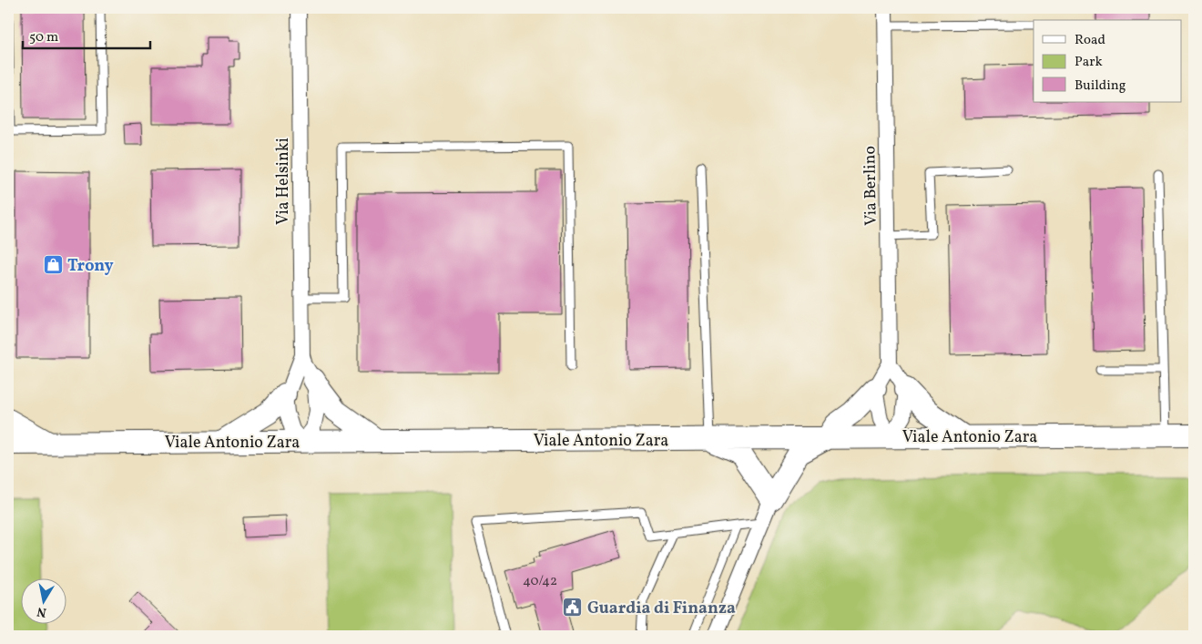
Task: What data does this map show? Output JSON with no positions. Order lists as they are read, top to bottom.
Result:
{
  "streets": {
    "main road": ["Viale Antonio Zara"],
    "street": ["Via Helsinki", "Via Berlino"]
  },
  "crossings": [
    ["Via Helsinki", "Viale Antonio Zara"]
  ],
  "places": {
    "shop": ["Trony"],
    "public building": ["Guardia di Finanza"]
  },
  "house_numbers": ["40/42"],
  "legend": ["Road", "Park", "Building"],
  "scale_bar": "50 m",
  "north": "bottom"
}
